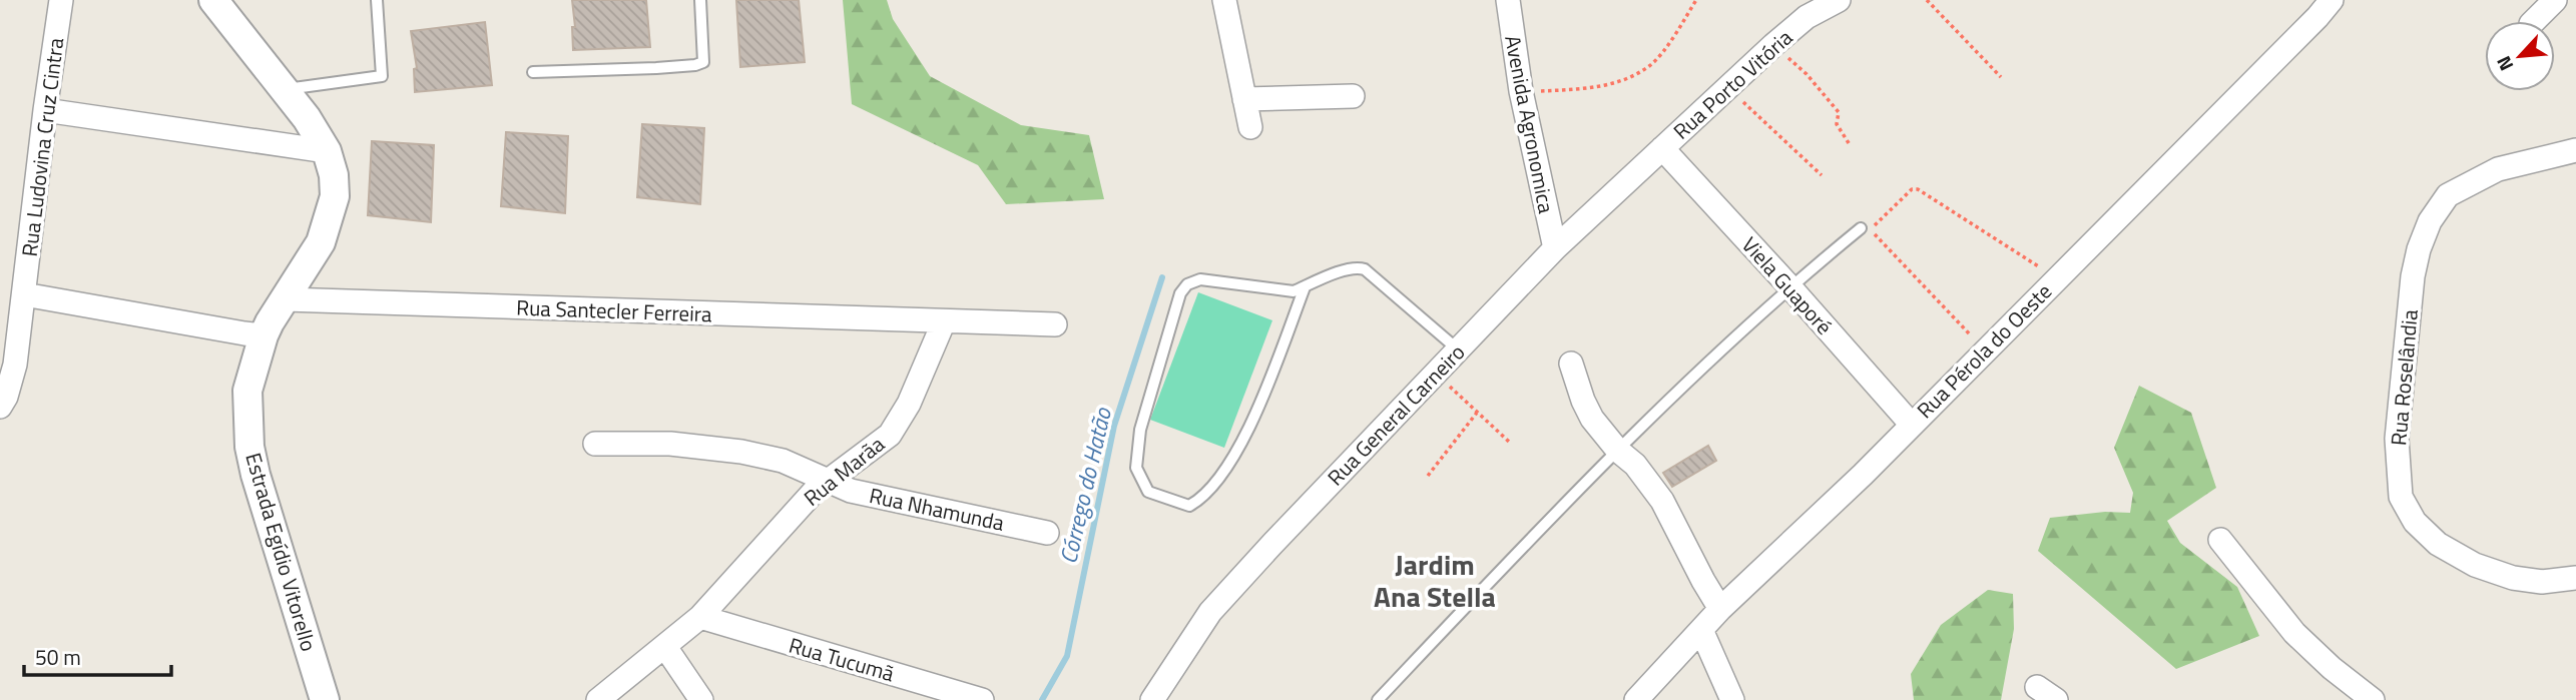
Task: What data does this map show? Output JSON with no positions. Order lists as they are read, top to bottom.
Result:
{
  "streets": {
    "street": [
      "Rua Porto Vitória",
      "Avenida Agronomica",
      "Rua Ludovina Cruz Cintra",
      "Viela Guaporé",
      "Rua Santecler Ferreira",
      "Rua Pérola do Oeste",
      "Rua Roselândia",
      "Rua General Carneiro",
      "Rua Marãa",
      "Rua Nhamunda",
      "Estrada Egídio Vitorello",
      "Rua Tucumã"
    ]
  },
  "crossings": [
    ["Rua Porto Vitória", "Viela Guaporé"],
    ["Rua Porto Vitória", "Rua General Carneiro"],
    ["Avenida Agronomica", "Rua General Carneiro"],
    ["Viela Guaporé", "Rua Pérola do Oeste"],
    ["Viela Guaporé", "Rua General Carneiro"],
    ["Rua Santecler Ferreira", "Rua Marãa"],
    ["Rua Santecler Ferreira", "Estrada Egídio Vitorello"],
    ["Rua Marãa", "Rua Nhamunda"],
    ["Rua Marãa", "Rua Tucumã"]
  ],
  "districts": ["Jardim Ana Stella"],
  "water": ["Córrego do Hatão"],
  "scale_bar": "50 m",
  "north": "bottom left"
}
